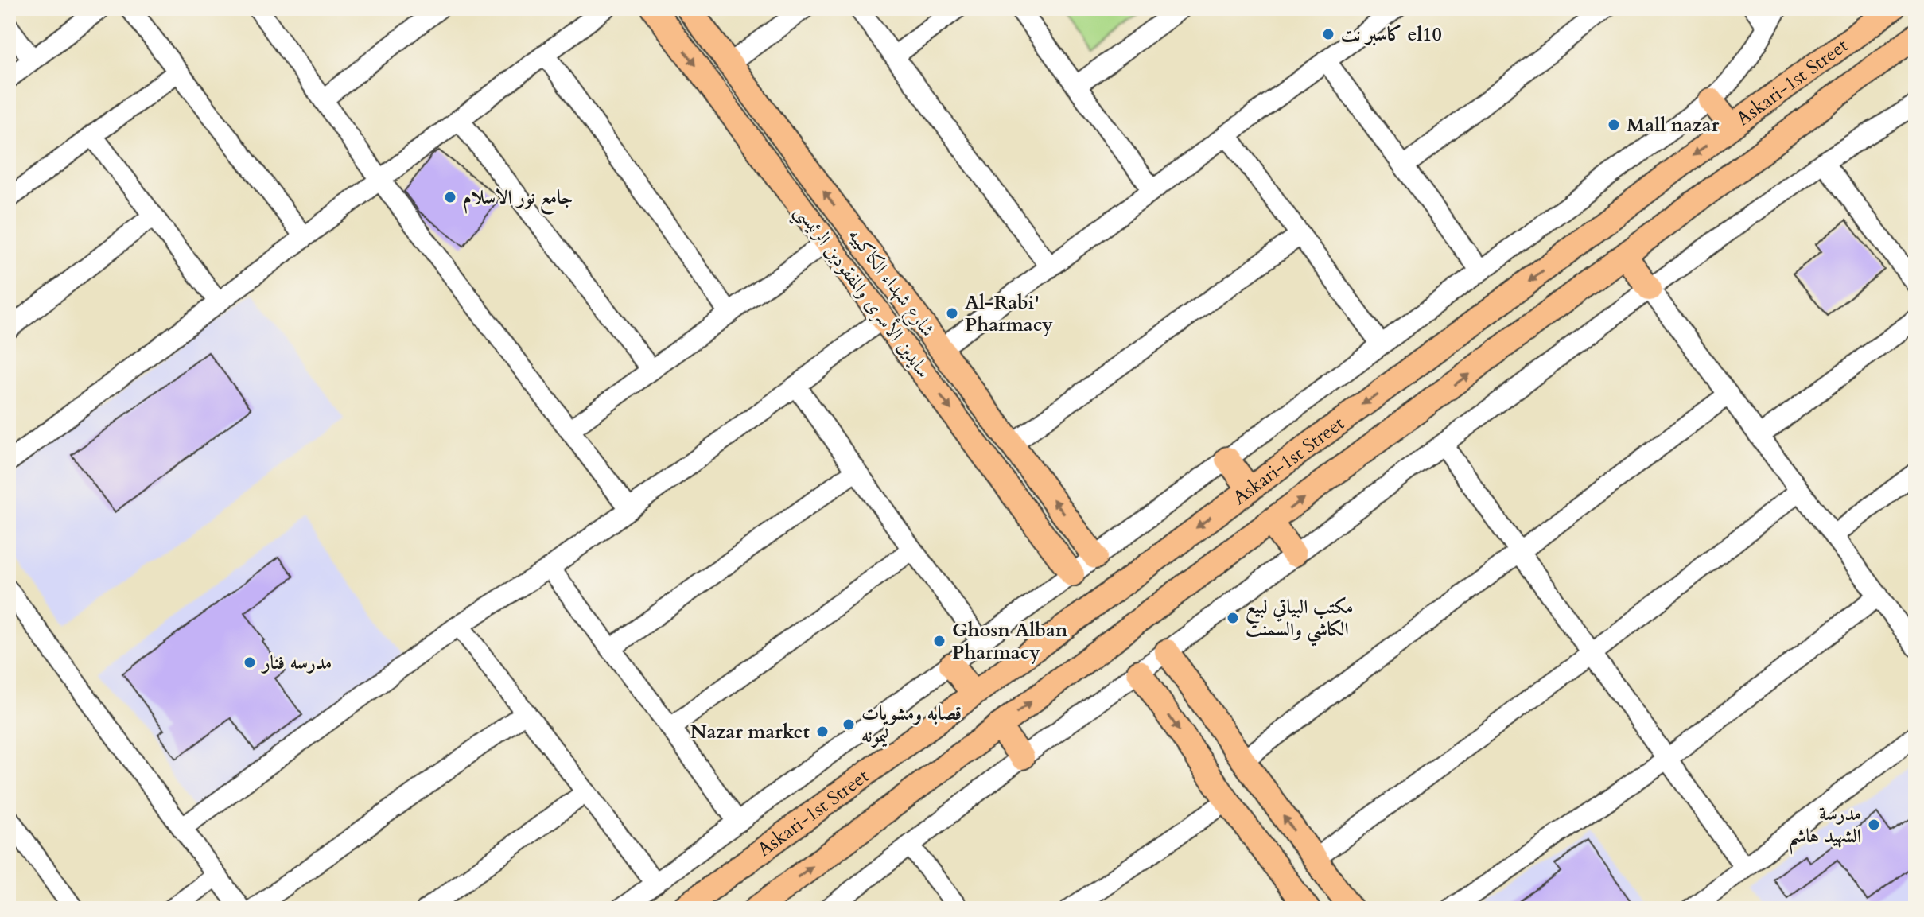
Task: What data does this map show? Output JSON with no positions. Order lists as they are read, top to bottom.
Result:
{
  "streets": {
    "main road": ["Askari-1st Street", "شارع شهداء الكاكييه", "سايدين الأسرى والمفقودين الرئيسي"]
  },
  "one_way": ["شارع شهداء الكاكييه", "سايدين الأسرى والمفقودين الرئيسي"],
  "places": [
    "كاسبر نت el10",
    "Mall nazar",
    "جامع نور الاسلام",
    "Al-Rabi' Pharmacy",
    "مكتب البياتي لبيع الكاشي والسمنت",
    "Ghosn Alban Pharmacy",
    "مدرسه فنار",
    "قصابه ومشويات ليمونه",
    "Nazar market",
    "مدرسة الشهيد هاشم"
  ]
}
